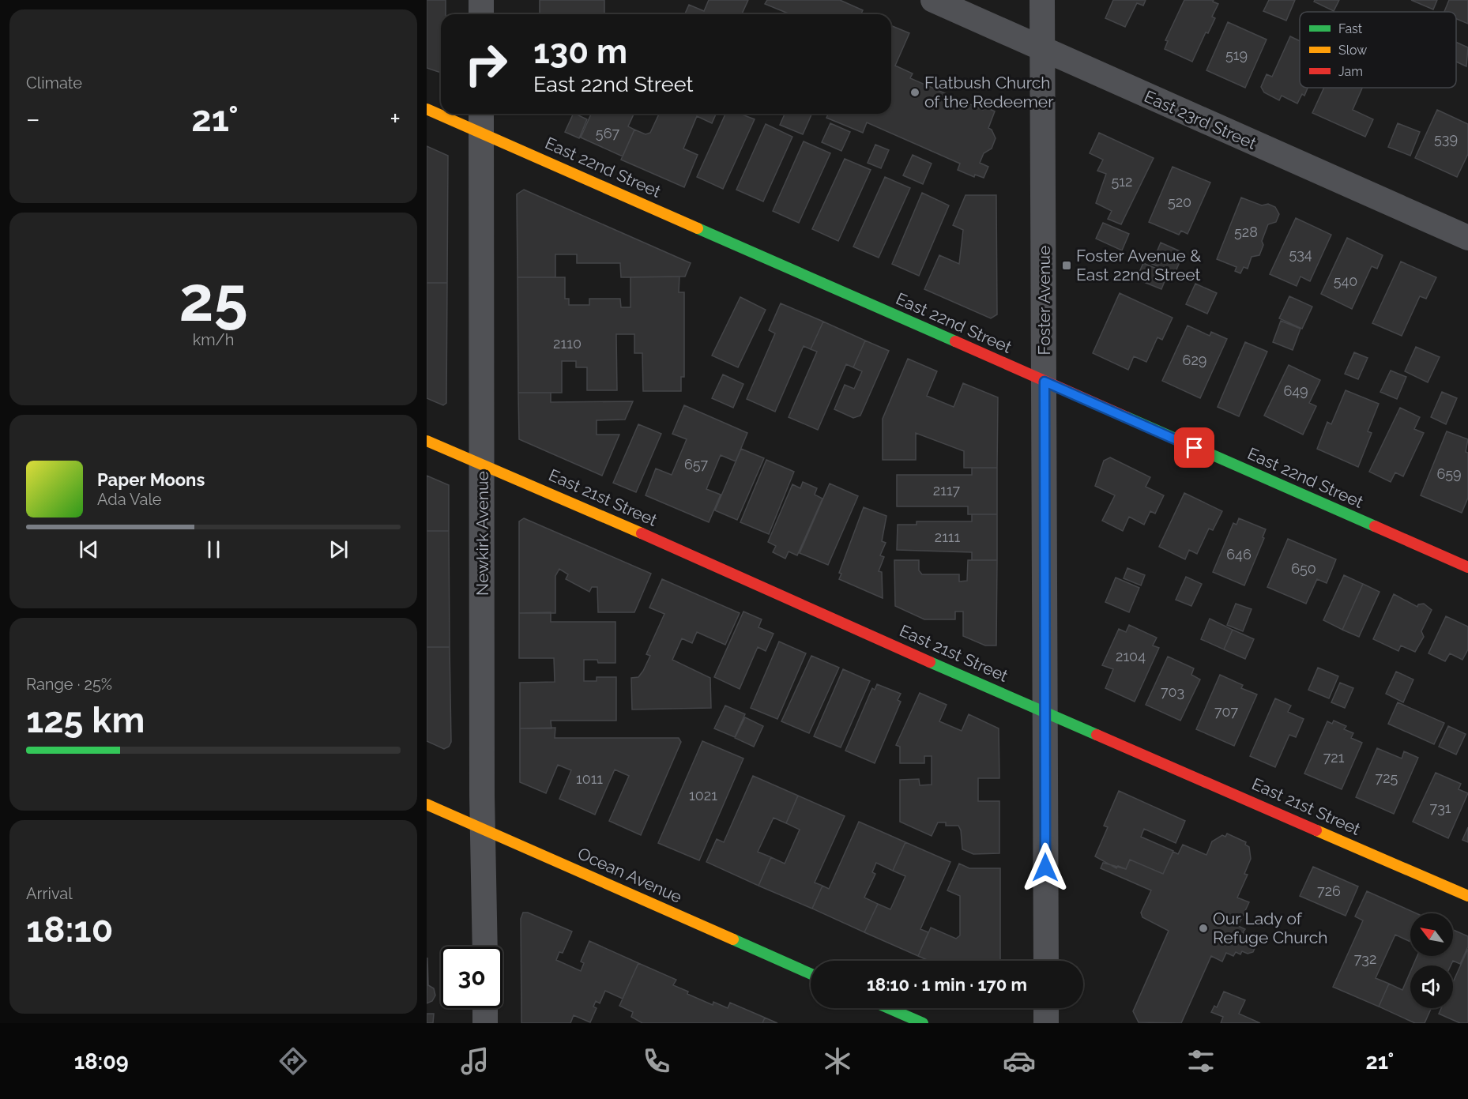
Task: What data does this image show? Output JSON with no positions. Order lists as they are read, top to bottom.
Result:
{
  "streets": {
    "street": [
      "East 23rd Street",
      "East 22nd Street",
      "Foster Avenue",
      "East 21st Street",
      "Newkirk Avenue",
      "Ocean Avenue"
    ]
  },
  "crossings": [
    ["East 23rd Street", "Foster Avenue"],
    ["East 22nd Street", "Foster Avenue"],
    ["East 22nd Street", "Newkirk Avenue"],
    ["Foster Avenue", "East 21st Street"],
    ["East 21st Street", "Newkirk Avenue"],
    ["Newkirk Avenue", "Ocean Avenue"]
  ],
  "places": {
    "other": ["Flatbush Church of the Redeemer", "Our Lady of Refuge Church"],
    "transit": ["Foster Avenue & East 22nd Street"]
  },
  "house_numbers": [
    "519",
    "567",
    "539",
    "512",
    "520",
    "528",
    "534",
    "540",
    "2110",
    "629",
    "649",
    "657",
    "659",
    "2117",
    "2111",
    "646",
    "650",
    "2104",
    "703",
    "707",
    "721",
    "725",
    "1011",
    "1021",
    "731",
    "726",
    "732"
  ],
  "legend": ["Fast", "Slow", "Jam"],
  "north": "top left",
  "page": {
    "tile": [
      "Climate",
      ["25", "km/h"],
      ["Range · 25%", "125 km"],
      ["Arrival", "18:10"]
    ],
    "turn": ["130 m", "East 22nd Street"],
    "heat": ["−", "21°", "+"],
    "song": ["Paper Moons", "Ada Vale"],
    "limit": "30",
    "trip": "18:10 · 1 min · 170 m",
    "tabs": ["18:09", "21°"]
  }
}
